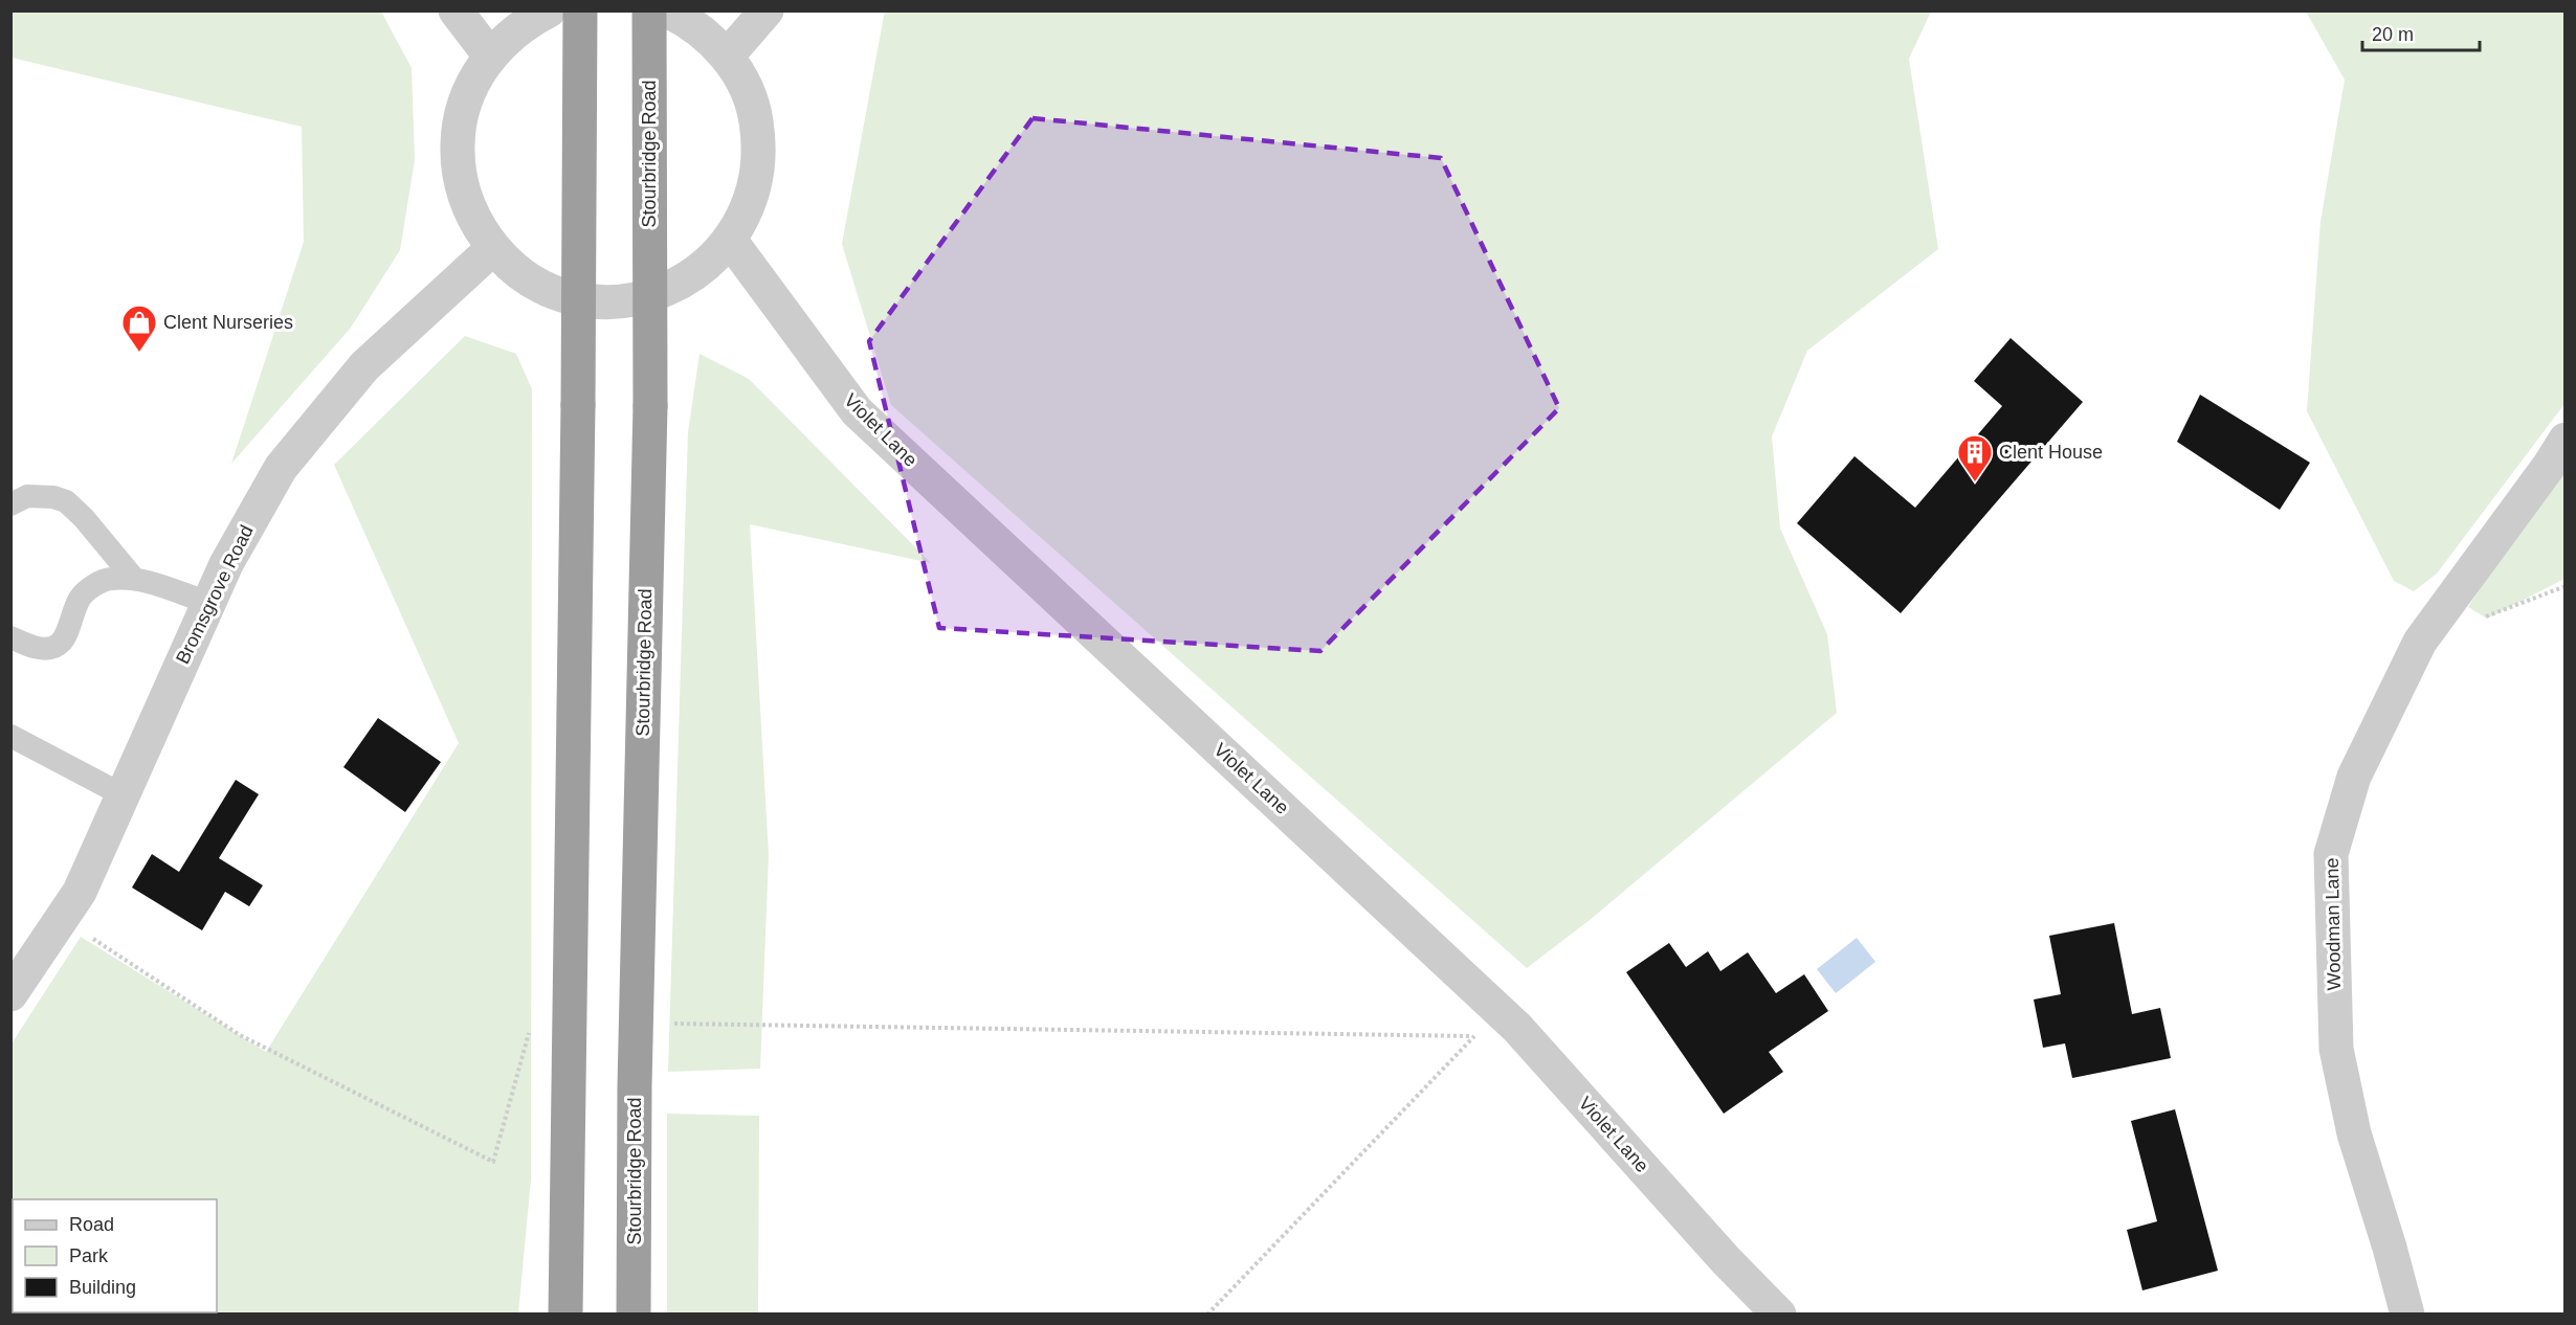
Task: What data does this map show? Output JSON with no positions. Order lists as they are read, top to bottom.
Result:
{
  "streets": {
    "highway": ["Stourbridge Road"],
    "street": ["Violet Lane", "Bromsgrove Road", "Woodman Lane"]
  },
  "places": {
    "shop": ["Clent Nurseries"],
    "building": ["Clent House"]
  },
  "legend": ["Road", "Park", "Building"],
  "scale_bar": "20 m"
}
